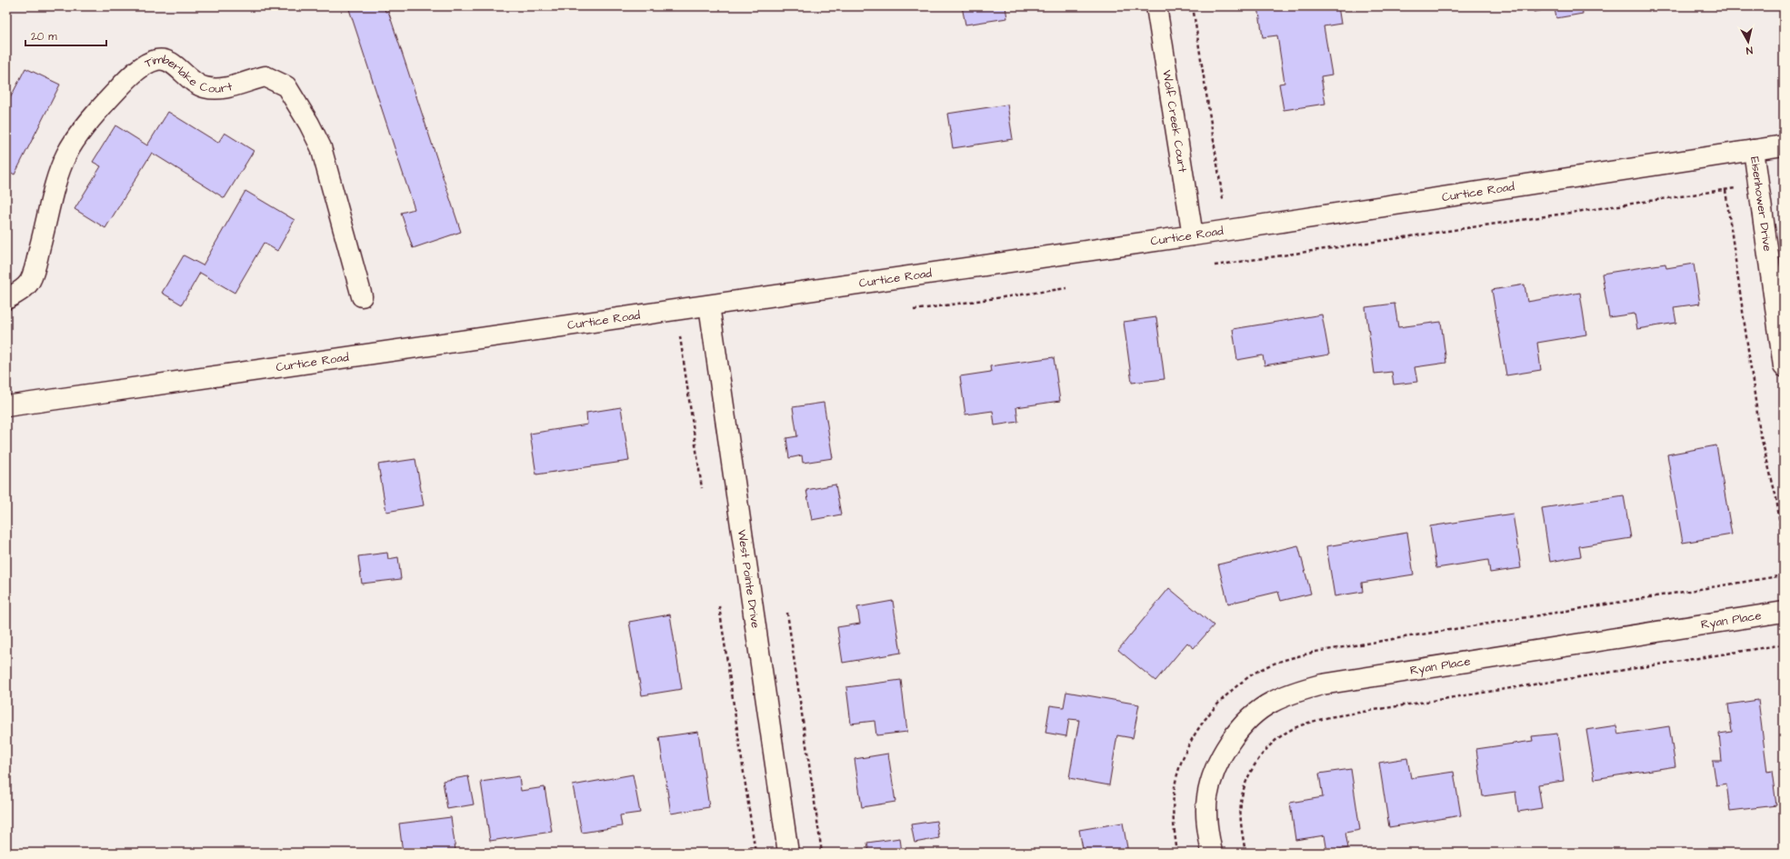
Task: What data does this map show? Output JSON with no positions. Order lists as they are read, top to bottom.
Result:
{
  "streets": {
    "street": [
      "Timberlake Court",
      "Wolf Creek Court",
      "Curtice Road",
      "Eisenhower Drive",
      "West Pointe Drive",
      "Ryan Place"
    ]
  },
  "crossings": [
    ["Wolf Creek Court", "Curtice Road"],
    ["Curtice Road", "Eisenhower Drive"],
    ["Curtice Road", "West Pointe Drive"]
  ],
  "scale_bar": "20 m",
  "north": "bottom"
}
